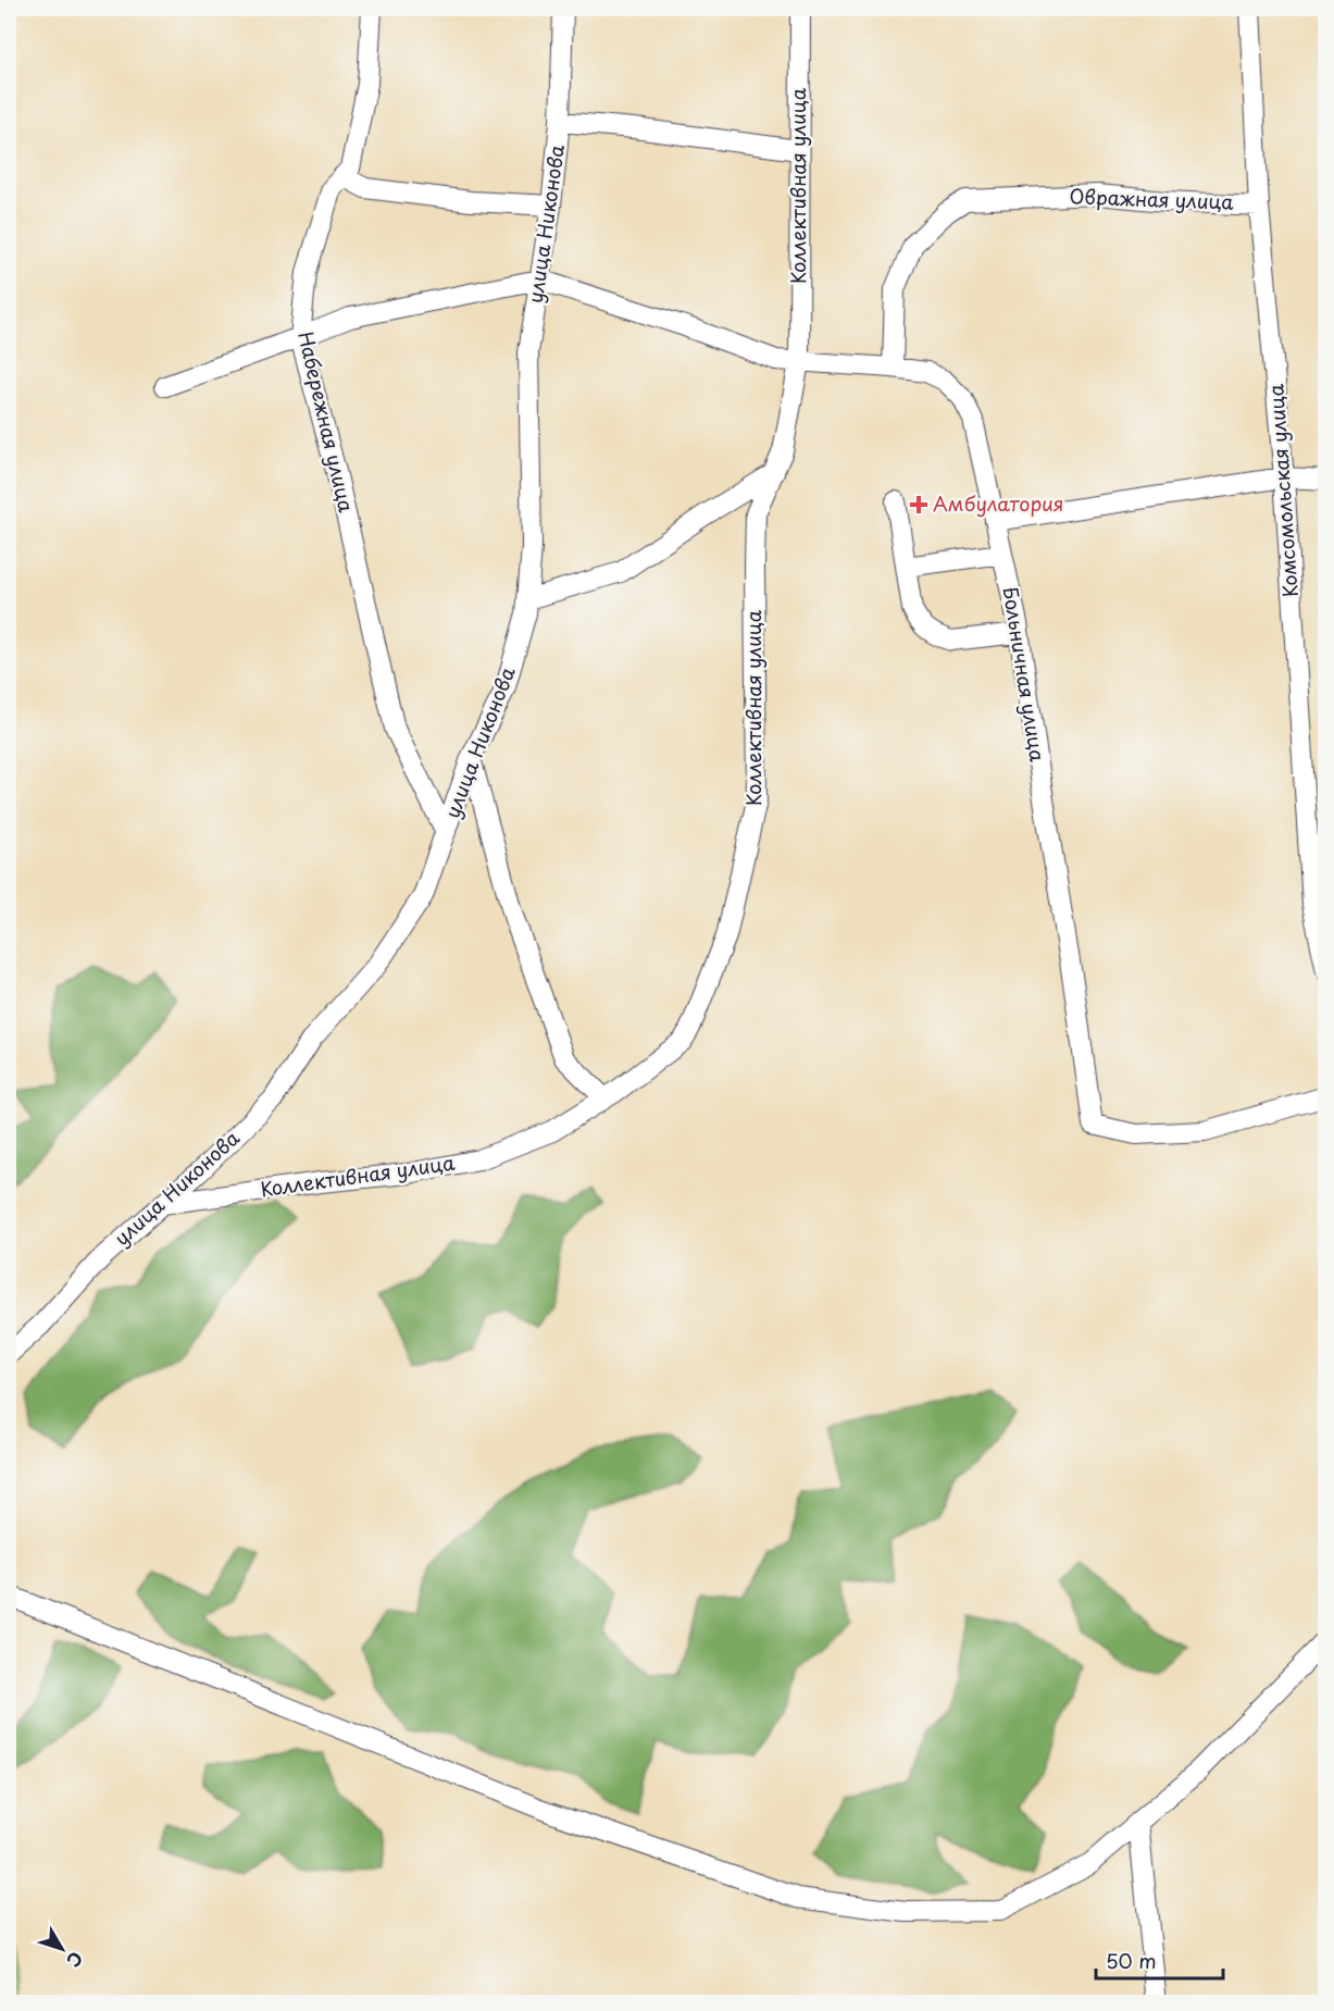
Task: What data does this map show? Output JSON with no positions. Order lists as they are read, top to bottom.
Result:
{
  "streets": {
    "street": [
      "Коллективная улица",
      "Овражная улица",
      "улица Никонова",
      "Набережная улица",
      "Комсомольская улица",
      "Больничная улица"
    ]
  },
  "crossings": [
    ["Коллективная улица", "улица Никонова"],
    ["Коллективная улица", "Больничная улица"],
    ["Овражная улица", "Комсомольская улица"],
    ["Овражная улица", "Больничная улица"],
    ["улица Никонова", "Набережная улица"],
    ["улица Никонова", "Больничная улица"]
  ],
  "places": {
    "health": ["Амбулатория"]
  },
  "scale_bar": "50 m",
  "north": "bottom right"
}
